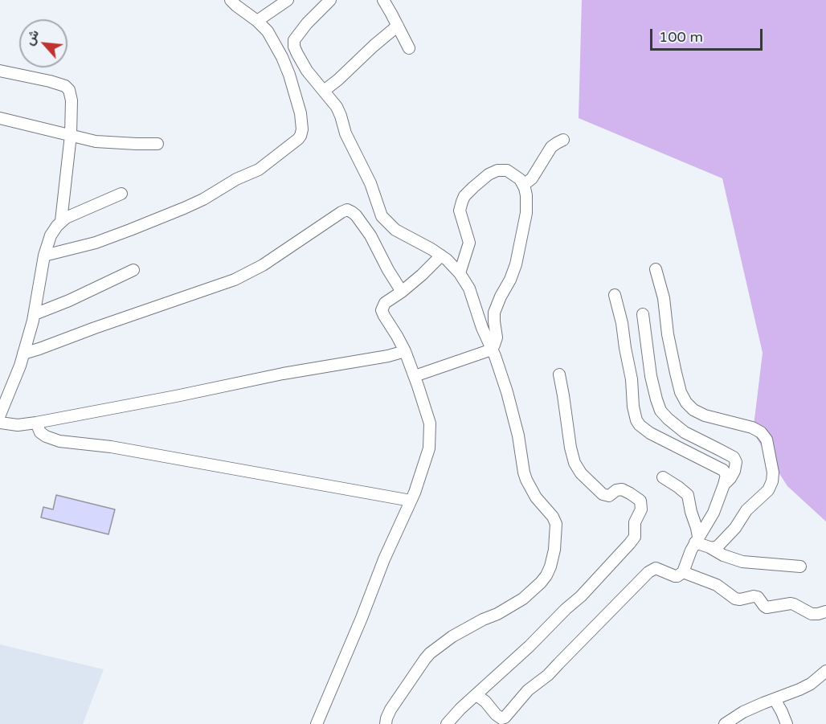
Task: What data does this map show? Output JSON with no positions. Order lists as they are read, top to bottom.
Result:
{
  "scale_bar": "100 m",
  "north": "top left"
}
